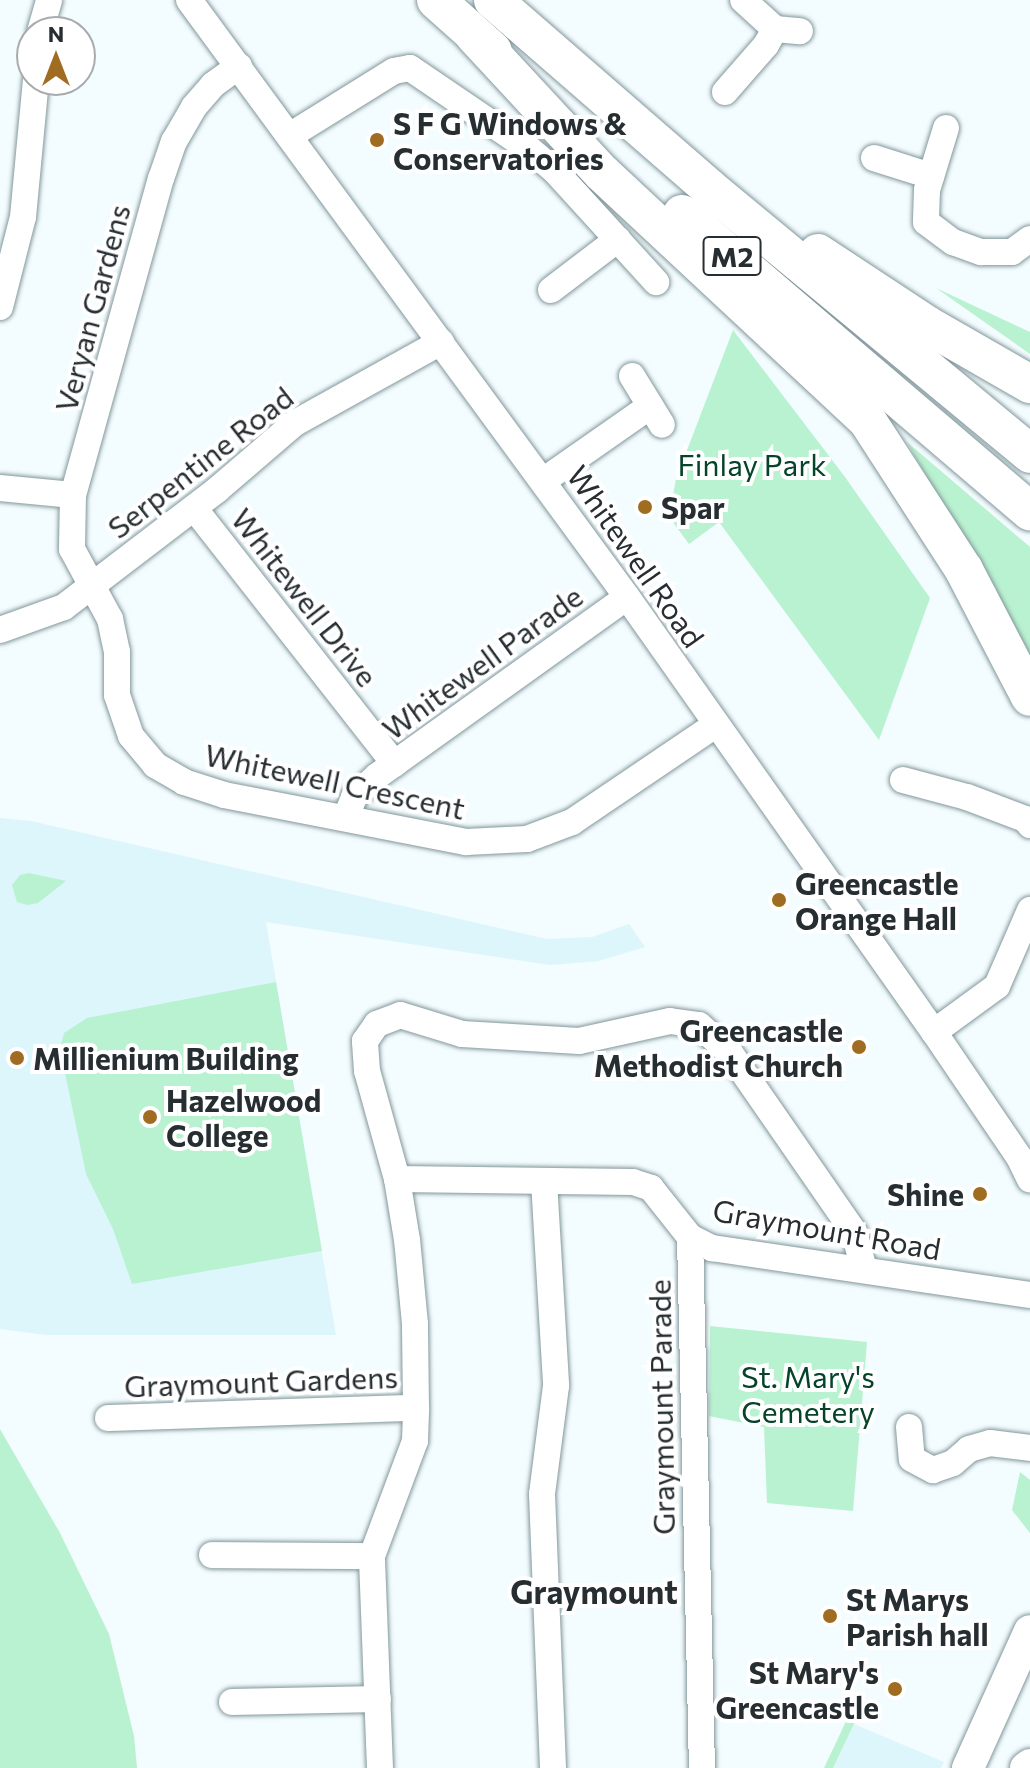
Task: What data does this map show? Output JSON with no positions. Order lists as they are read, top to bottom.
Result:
{
  "streets": {
    "highway": ["M2"],
    "street": [
      "Veryan Gardens",
      "Serpentine Road",
      "Whitewell Road",
      "Whitewell Drive",
      "Whitewell Parade",
      "Whitewell Crescent",
      "Graymount Road",
      "Graymount Gardens",
      "Graymount Parade"
    ]
  },
  "crossings": [
    ["Veryan Gardens", "Serpentine Road"],
    ["Veryan Gardens", "Whitewell Road"],
    ["Veryan Gardens", "Whitewell Crescent"],
    ["Serpentine Road", "Whitewell Road"],
    ["Serpentine Road", "Whitewell Drive"],
    ["Serpentine Road", "Whitewell Crescent"],
    ["Whitewell Road", "Whitewell Parade"],
    ["Whitewell Road", "Whitewell Crescent"],
    ["Whitewell Drive", "Whitewell Parade"],
    ["Whitewell Parade", "Whitewell Crescent"],
    ["Graymount Road", "Graymount Parade"]
  ],
  "districts": ["Graymount"],
  "parks": ["Finlay Park", "St. Mary's Cemetery"],
  "places": [
    "S F G Windows & Conservatories",
    "Spar",
    "Greencastle Orange Hall",
    "Greencastle Methodist Church",
    "Millienium Building",
    "Hazelwood College",
    "Shine",
    "St Marys Parish hall",
    "St Mary's Greencastle"
  ],
  "north": "top"
}
